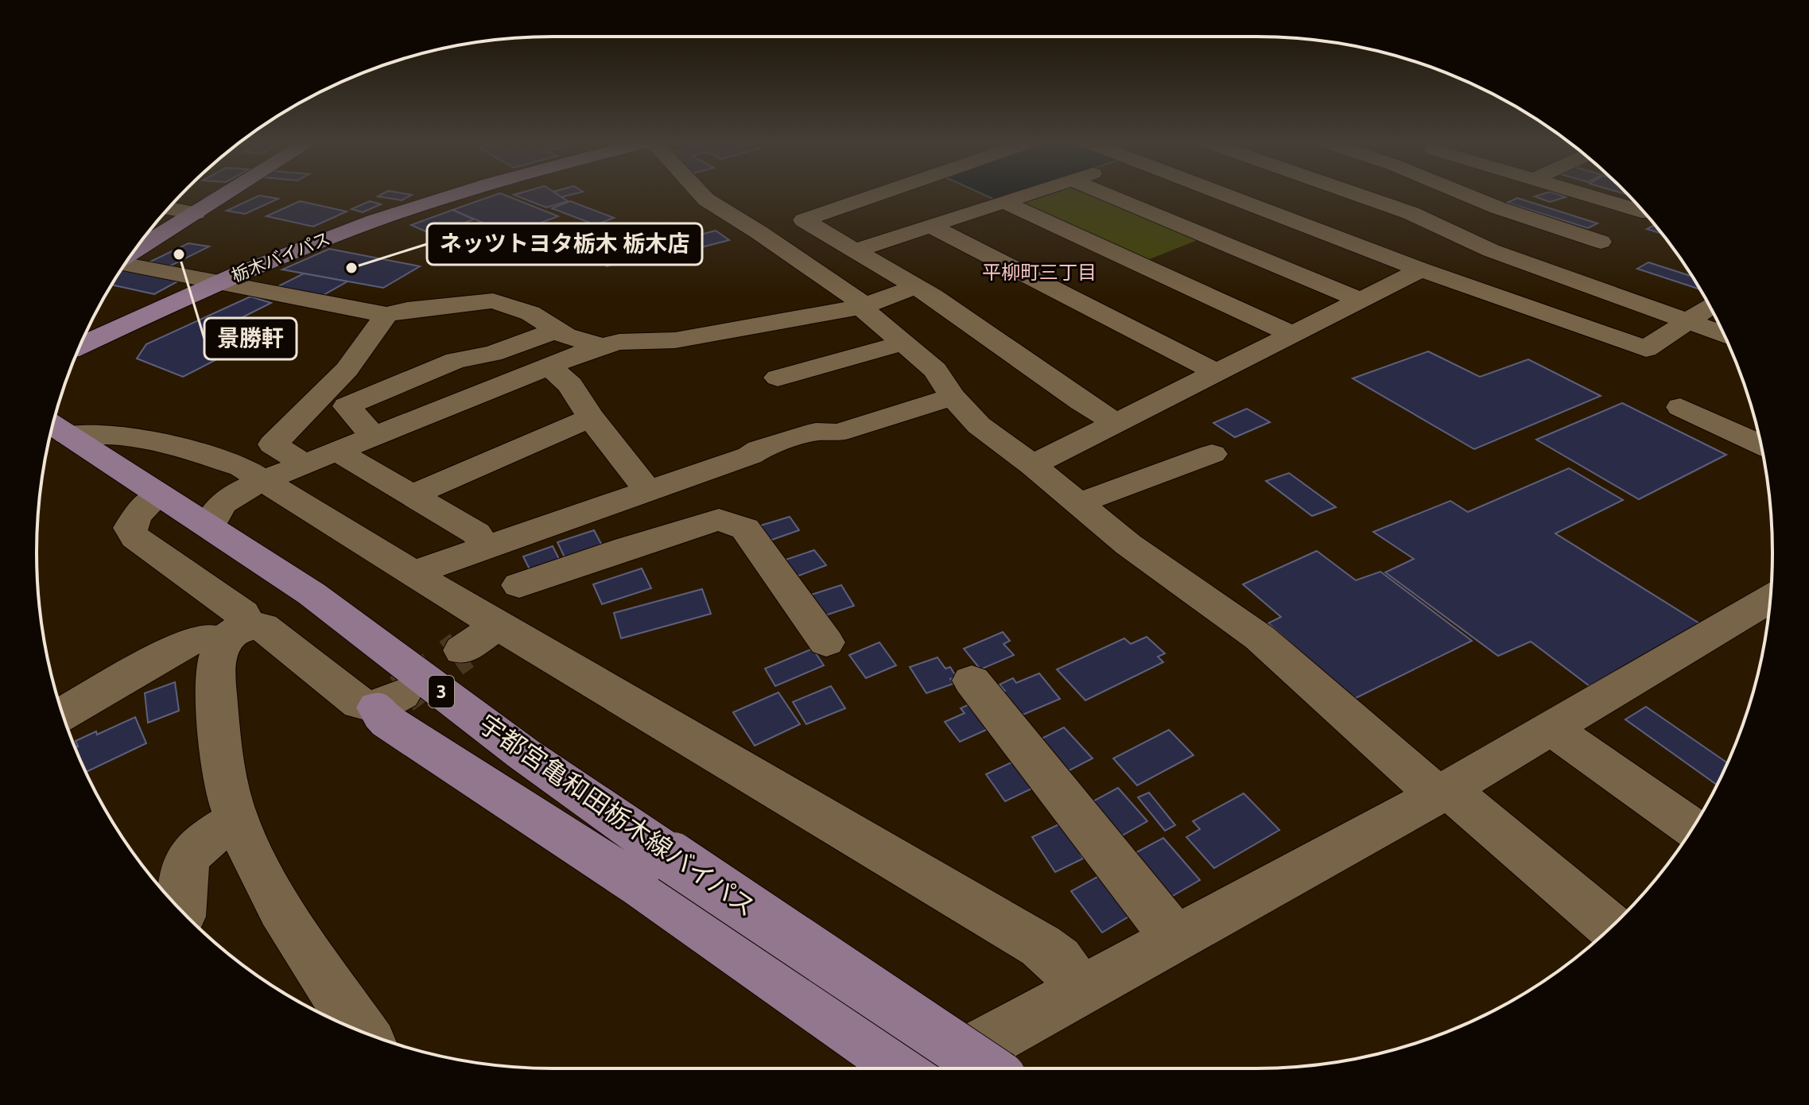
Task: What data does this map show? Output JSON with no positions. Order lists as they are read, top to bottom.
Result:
{
  "streets": {
    "main road": ["栃木バイパス", "3", "宇都宮亀和田栃木線バイパス"]
  },
  "districts": ["平柳町三丁目"],
  "places": ["景勝軒", "ネッツトヨタ栃木 栃木店"]
}
